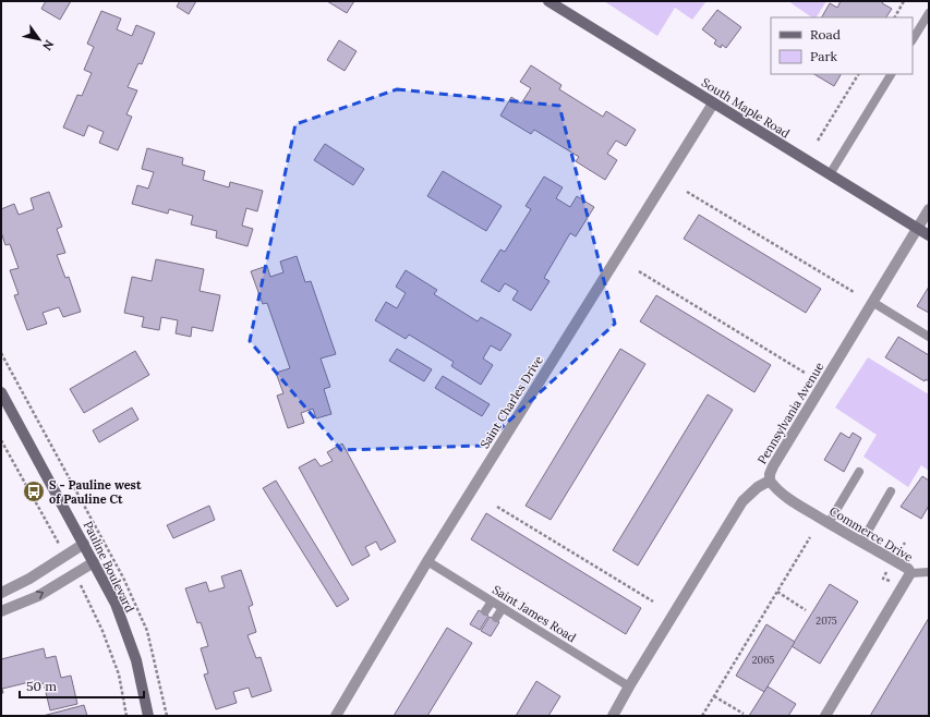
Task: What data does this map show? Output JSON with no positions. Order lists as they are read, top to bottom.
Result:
{
  "streets": {
    "street": [
      "South Maple Road",
      "Saint Charles Drive",
      "Pennsylvania Avenue",
      "Commerce Drive",
      "Pauline Boulevard"
    ],
    "lane": ["Saint James Road"]
  },
  "crossings": [
    ["South Maple Road", "Saint Charles Drive"],
    ["South Maple Road", "Pennsylvania Avenue"],
    ["Saint Charles Drive", "Saint James Road"],
    ["Pennsylvania Avenue", "Commerce Drive"],
    ["Pennsylvania Avenue", "Saint James Road"]
  ],
  "places": {
    "bus stop": ["S - Pauline west of Pauline Ct"]
  },
  "house_numbers": ["2075", "2065"],
  "legend": ["Road", "Park"],
  "scale_bar": "50 m",
  "north": "bottom right"
}
